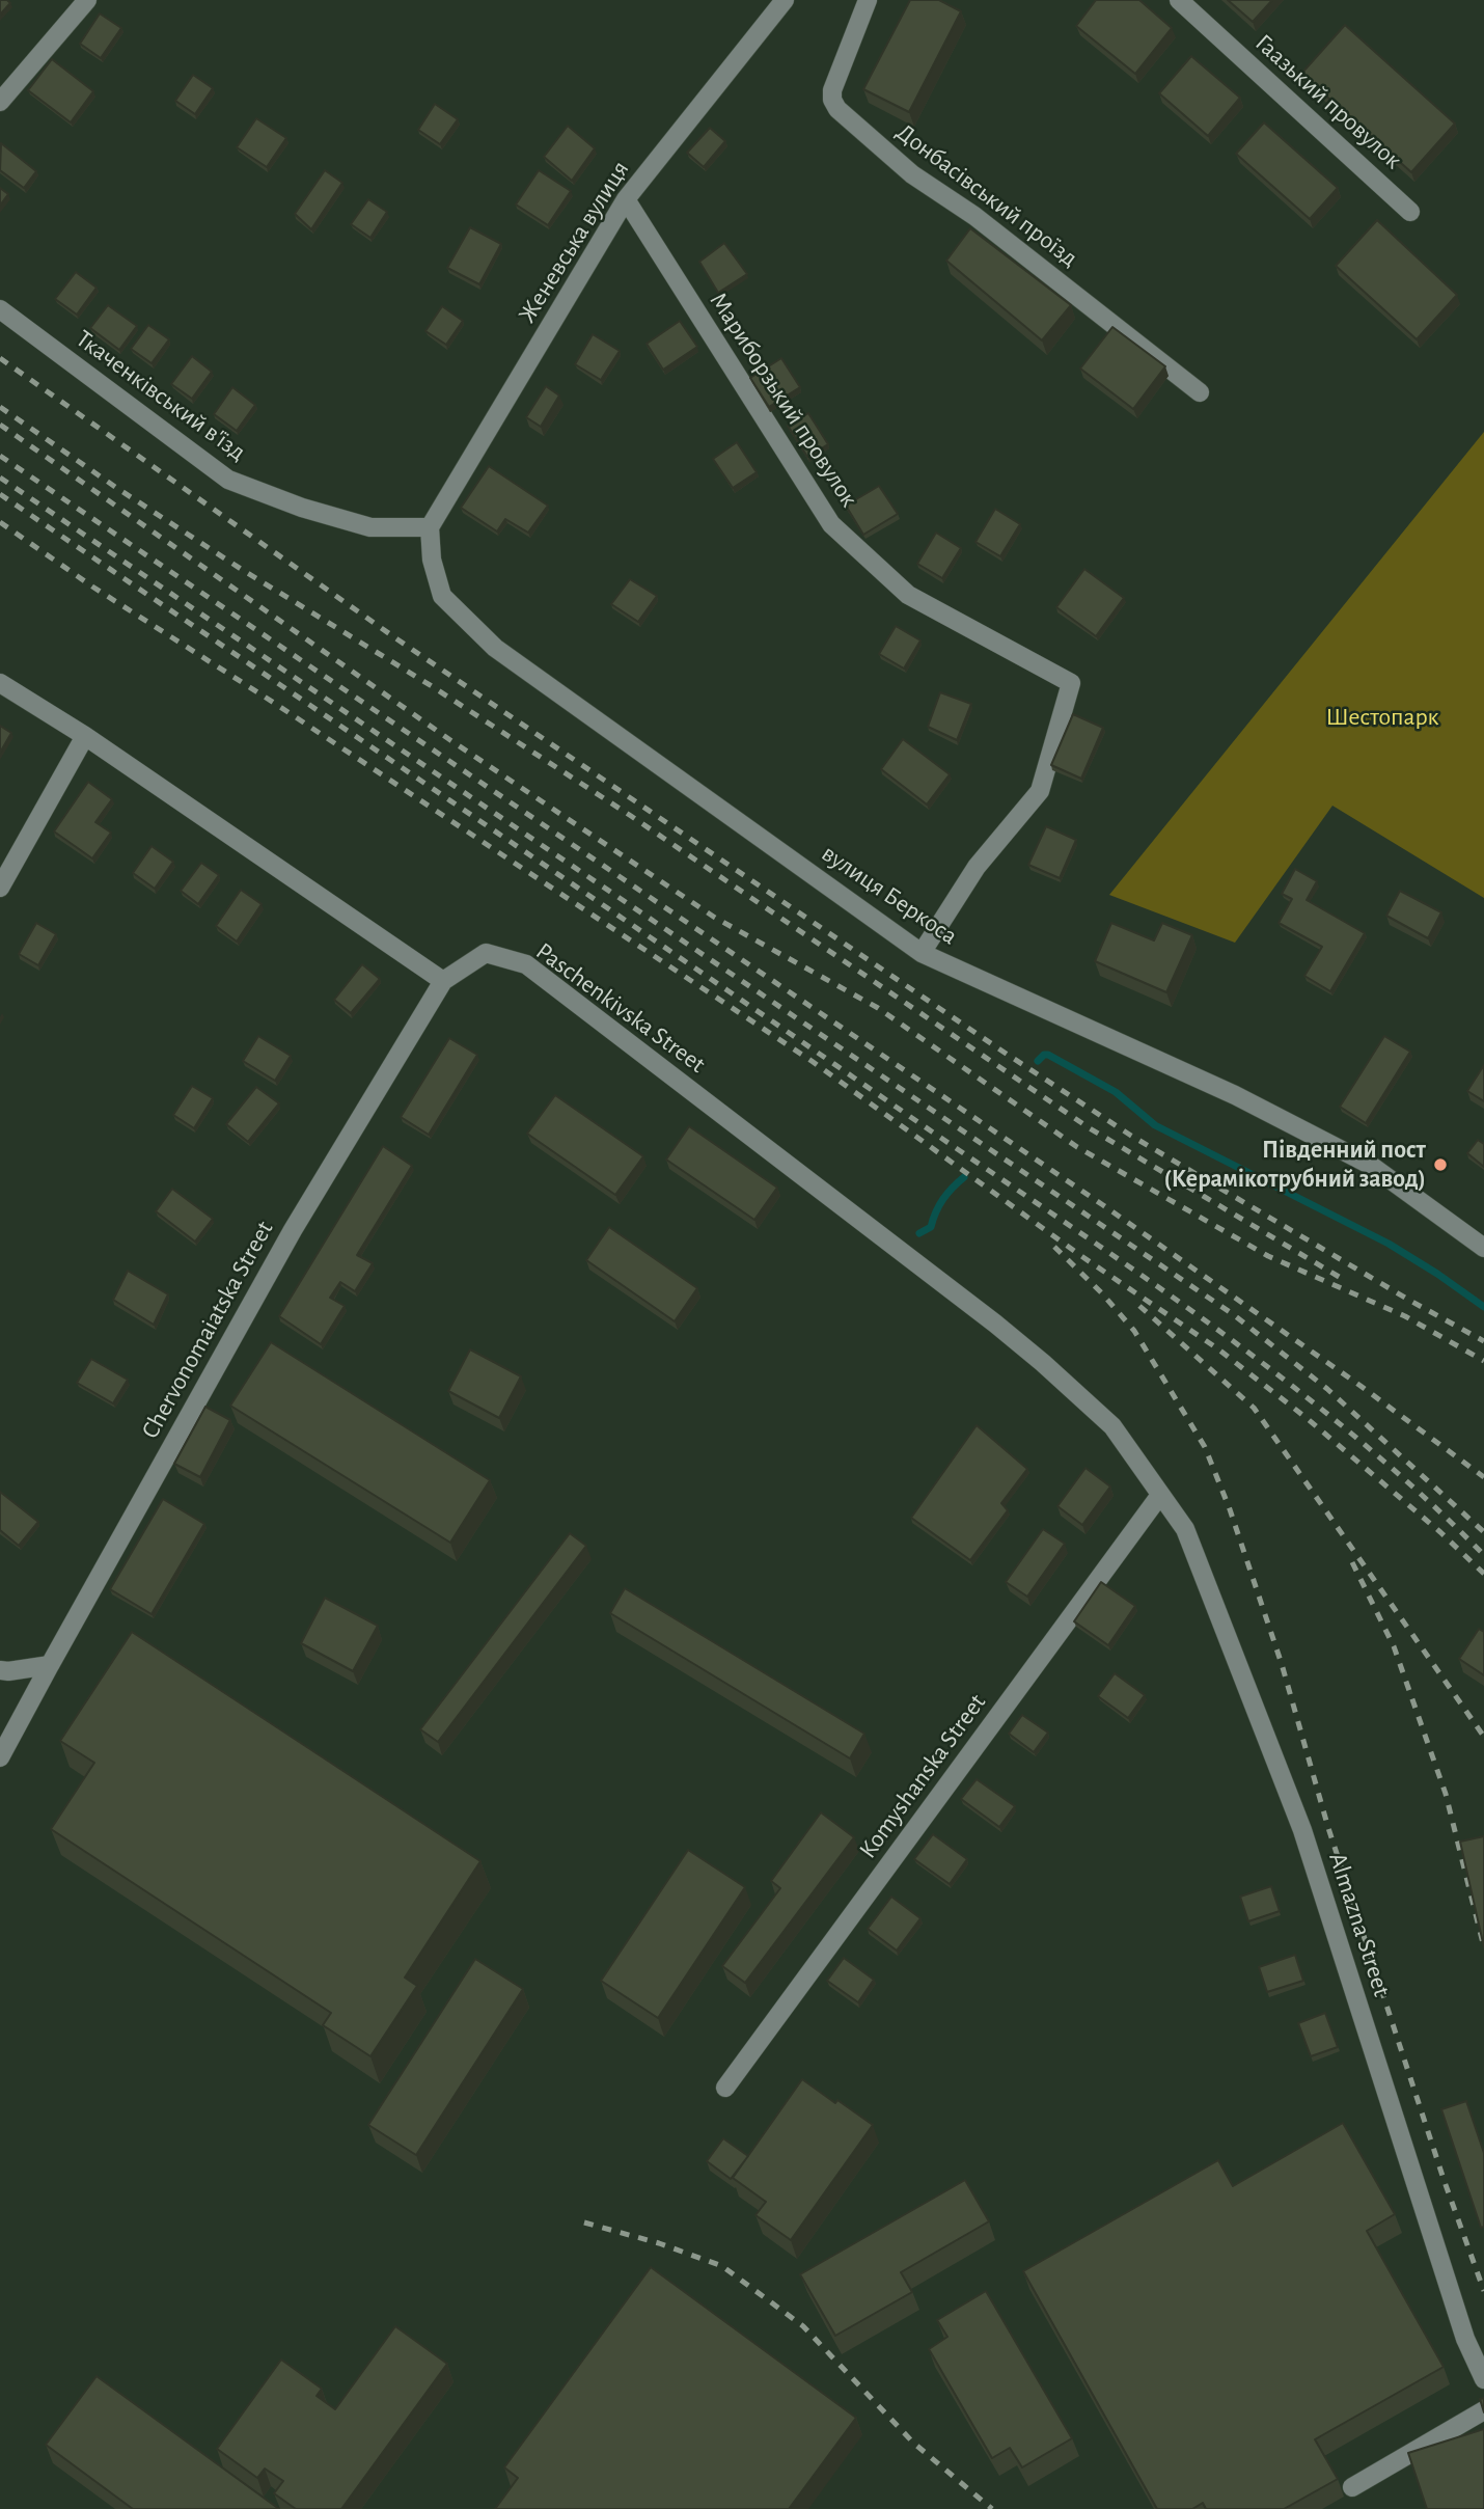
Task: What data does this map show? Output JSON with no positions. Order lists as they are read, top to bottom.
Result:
{
  "streets": {
    "street": [
      "Гаазький провулок",
      "Донбасівський проїзд",
      "Женевська вулиця",
      "Ткаченківський в'їзд",
      "Мариборзький провулок",
      "вулиця Беркоса",
      "Paschenkivska Street",
      "Chervonomaiatska Street",
      "Komyshanska Street",
      "Almazna Street"
    ]
  },
  "crossings": [
    ["Женевська вулиця", "Ткаченківський в'їзд"],
    ["Женевська вулиця", "Мариборзький провулок"],
    ["Женевська вулиця", "вулиця Беркоса"],
    ["Ткаченківський в'їзд", "вулиця Беркоса"],
    ["Мариборзький провулок", "вулиця Беркоса"],
    ["Paschenkivska Street", "Chervonomaiatska Street"],
    ["Paschenkivska Street", "Komyshanska Street"],
    ["Paschenkivska Street", "Almazna Street"],
    ["Komyshanska Street", "Almazna Street"]
  ],
  "parks": ["Шестопарк"],
  "places": ["Південний пост (Керамікотрубний завод)"]
}
